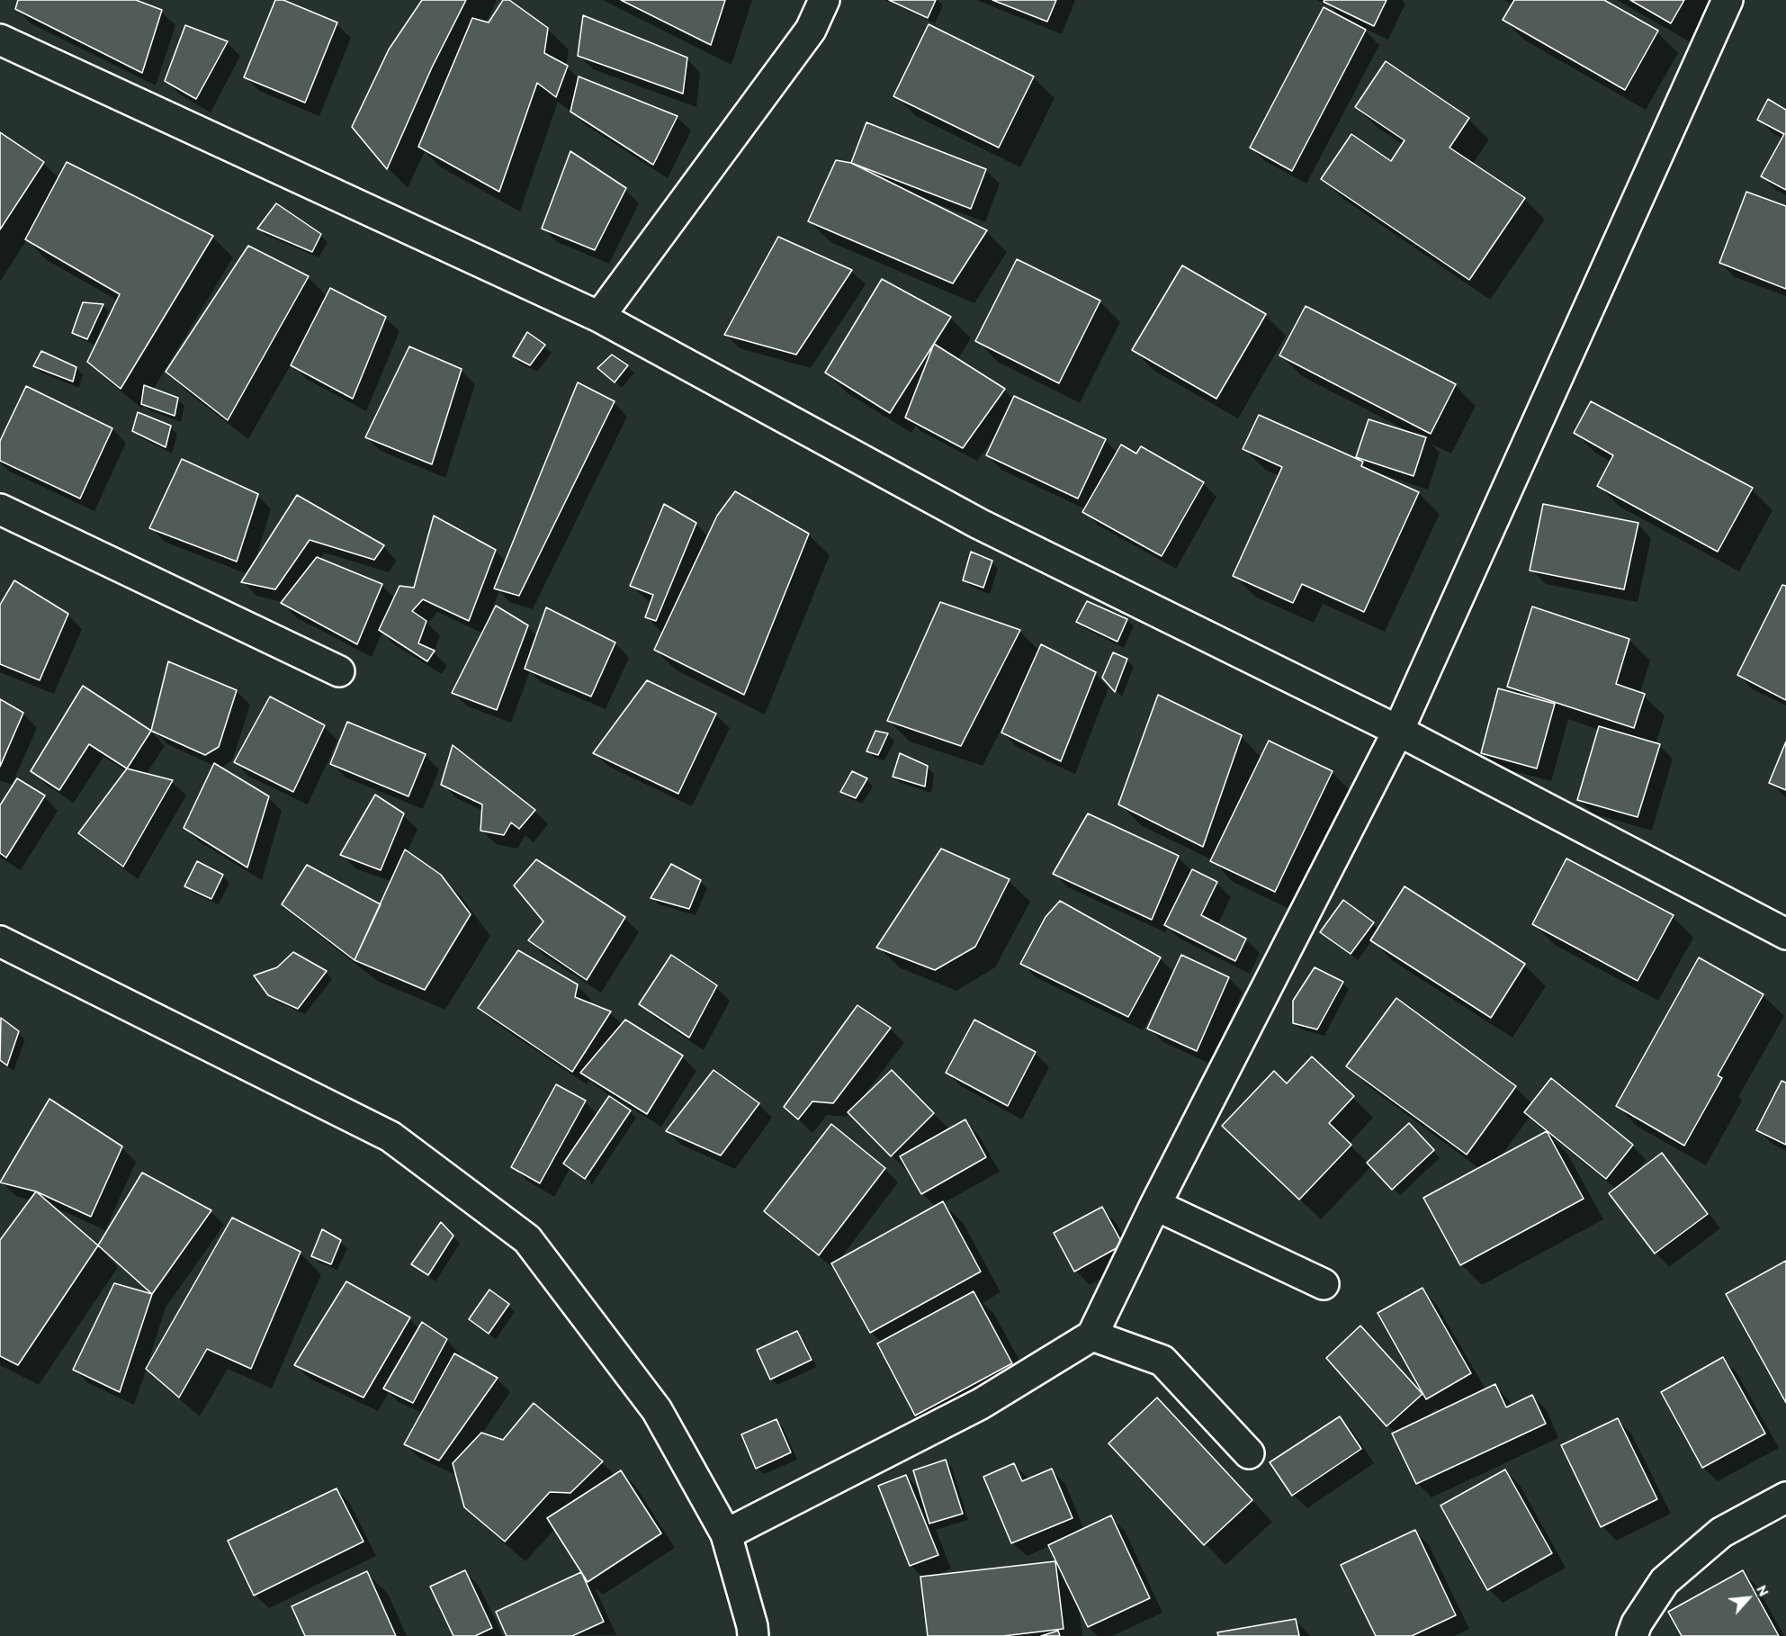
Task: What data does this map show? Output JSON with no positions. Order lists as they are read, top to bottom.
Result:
{
  "north": "top right"
}
